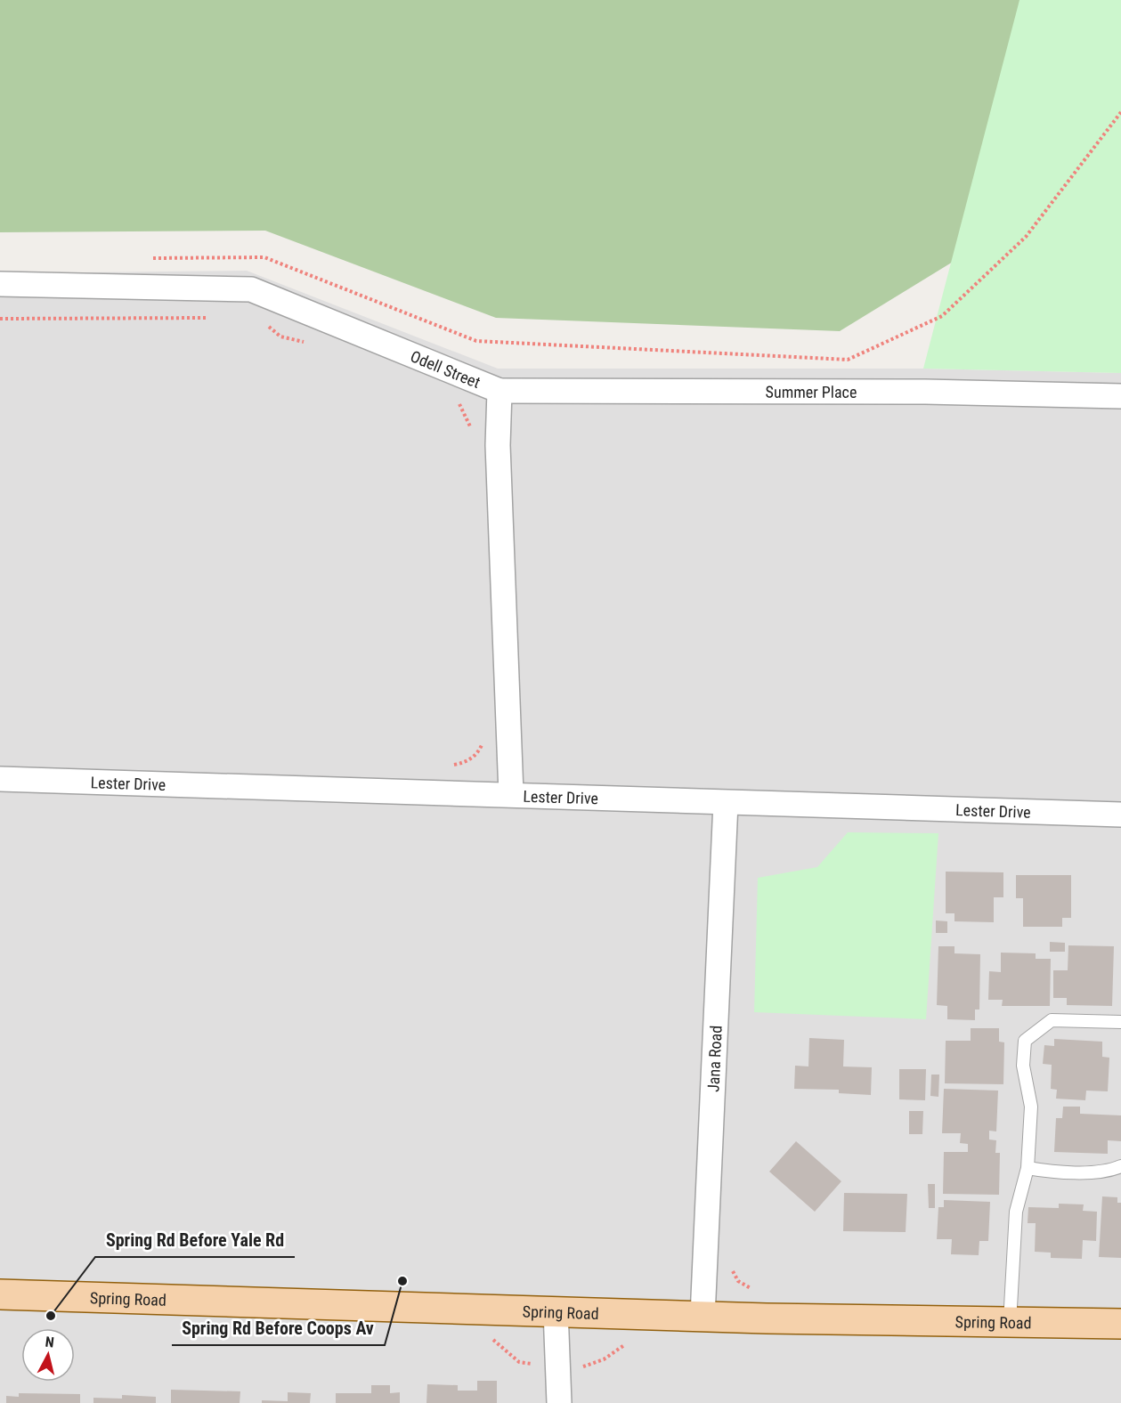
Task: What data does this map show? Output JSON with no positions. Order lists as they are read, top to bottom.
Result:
{
  "streets": {
    "main road": ["Spring Road"],
    "street": [
      "Odell Street",
      "Summer Place",
      "Lester Drive",
      "Jana Road"
    ]
  },
  "crossings": [
    ["Odell Street", "Summer Place"],
    ["Odell Street", "Lester Drive"],
    ["Lester Drive", "Jana Road"],
    ["Jana Road", "Spring Road"]
  ],
  "places": ["Spring Rd Before Coops Av", "Spring Rd Before Yale Rd"],
  "north": "top"
}
